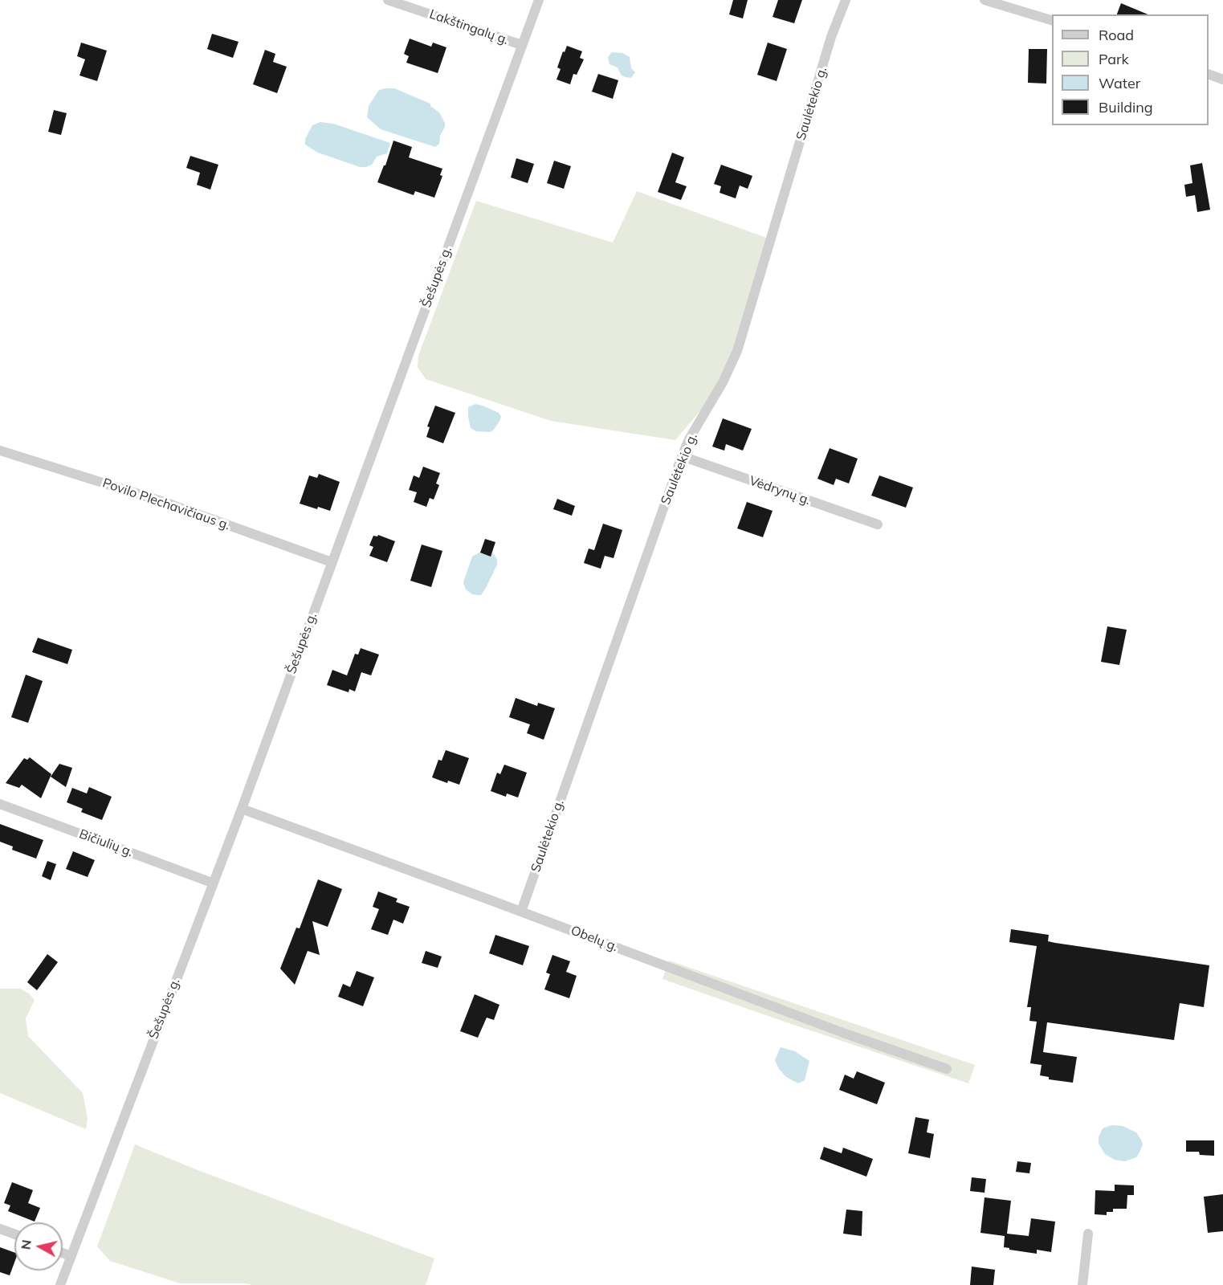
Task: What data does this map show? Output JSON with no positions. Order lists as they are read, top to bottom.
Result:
{
  "streets": {
    "street": [
      "Lakštingalų g.",
      "Saulėtekio g.",
      "Šešupės g.",
      "Vėdrynų g.",
      "Povilo Plechavičiaus g.",
      "Bičiulių g.",
      "Obelų g."
    ]
  },
  "crossings": [
    ["Lakštingalų g.", "Šešupės g."],
    ["Saulėtekio g.", "Vėdrynų g."],
    ["Saulėtekio g.", "Obelų g."],
    ["Šešupės g.", "Povilo Plechavičiaus g."],
    ["Šešupės g.", "Bičiulių g."],
    ["Šešupės g.", "Obelų g."]
  ],
  "legend": [
    "Road",
    "Park",
    "Water",
    "Building"
  ],
  "north": "left"
}
